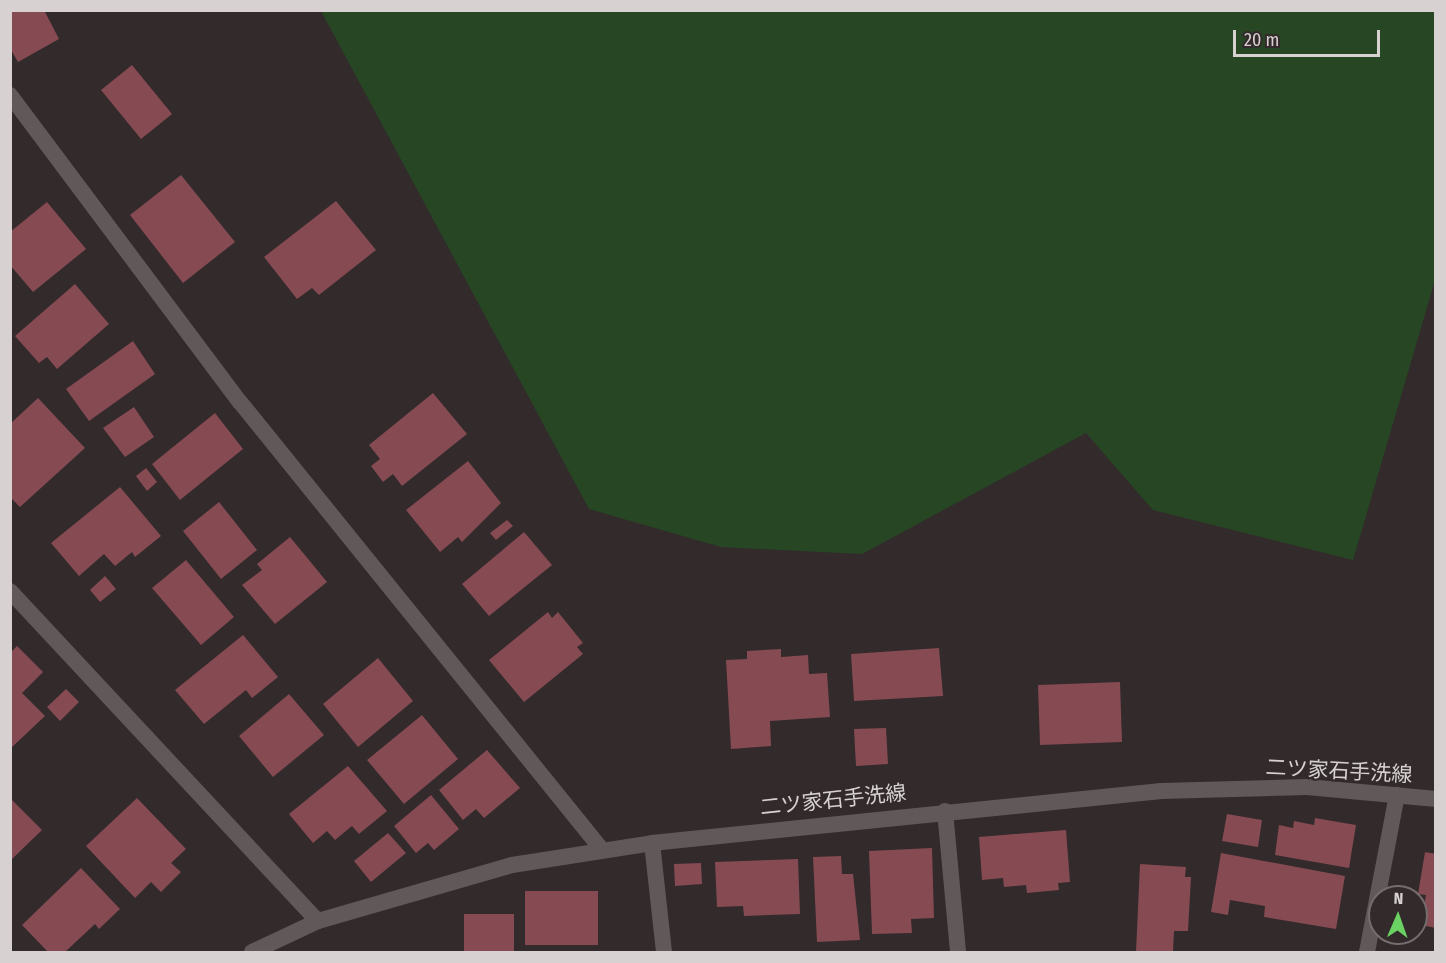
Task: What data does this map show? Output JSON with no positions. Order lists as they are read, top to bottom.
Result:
{
  "streets": {
    "street": ["二ツ家石手洗線"]
  },
  "scale_bar": "20 m",
  "north": "top"
}
